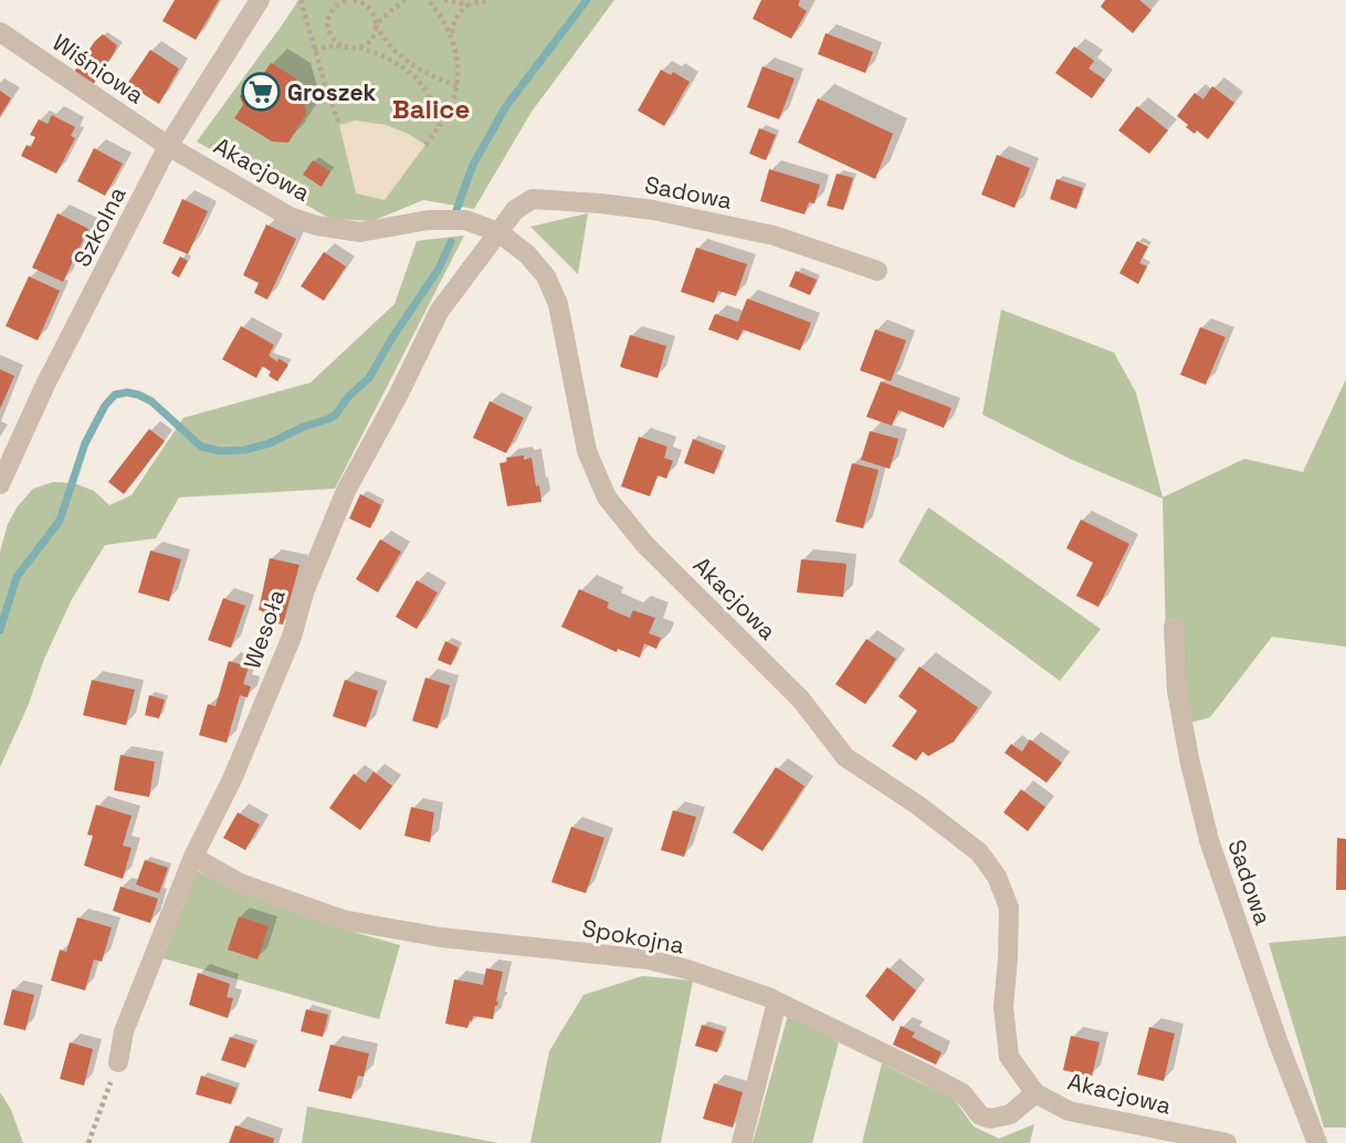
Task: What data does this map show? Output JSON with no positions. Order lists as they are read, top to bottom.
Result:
{
  "streets": {
    "street": [
      "Wiśniowa",
      "Akacjowa",
      "Sadowa",
      "Szkolna",
      "Wesoła",
      "Spokojna"
    ]
  },
  "crossings": [
    ["Wiśniowa", "Akacjowa"],
    ["Wiśniowa", "Szkolna"],
    ["Akacjowa", "Sadowa"],
    ["Akacjowa", "Szkolna"],
    ["Akacjowa", "Wesoła"],
    ["Akacjowa", "Spokojna"],
    ["Sadowa", "Wesoła"],
    ["Wesoła", "Spokojna"]
  ],
  "districts": ["Balice"],
  "places": {
    "supermarket": ["Groszek"]
  }
}
